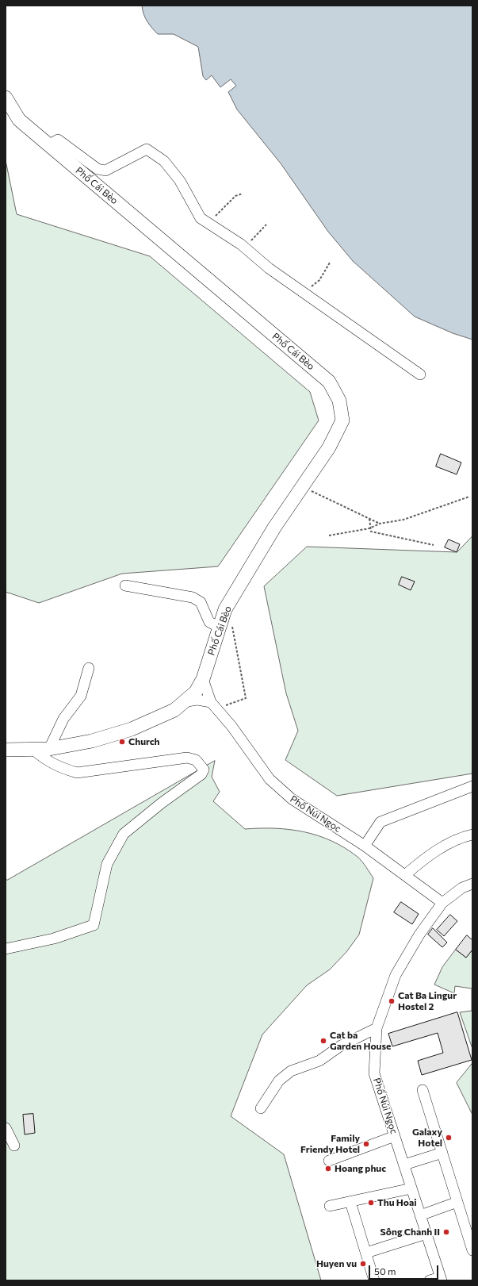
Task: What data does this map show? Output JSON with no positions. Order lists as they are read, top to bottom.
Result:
{
  "streets": {
    "main road": ["Phố Cái Bèo"],
    "street": ["Phố Núi Ngọc"]
  },
  "places": [
    "Church",
    "Cat Ba Lingur Hostel 2",
    "Cat ba Garden House",
    "Galaxy Hotel",
    "Family Friendy Hotel",
    "Hoang phuc",
    "Thu Hoai",
    "Sông Chanh II",
    "Huyen vu"
  ],
  "scale_bar": "50 m"
}
